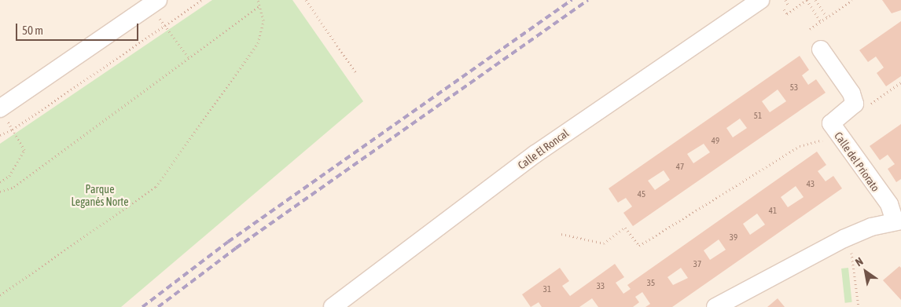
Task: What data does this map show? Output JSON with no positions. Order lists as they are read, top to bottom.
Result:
{
  "streets": {
    "street": ["Calle El Roncal", "Calle del Priorato"]
  },
  "parks": ["Parque Leganés Norte"],
  "house_numbers": [
    "53",
    "51",
    "49",
    "47",
    "43",
    "45",
    "41",
    "39",
    "37",
    "35",
    "33",
    "31"
  ],
  "scale_bar": "50 m",
  "north": "top left"
}
